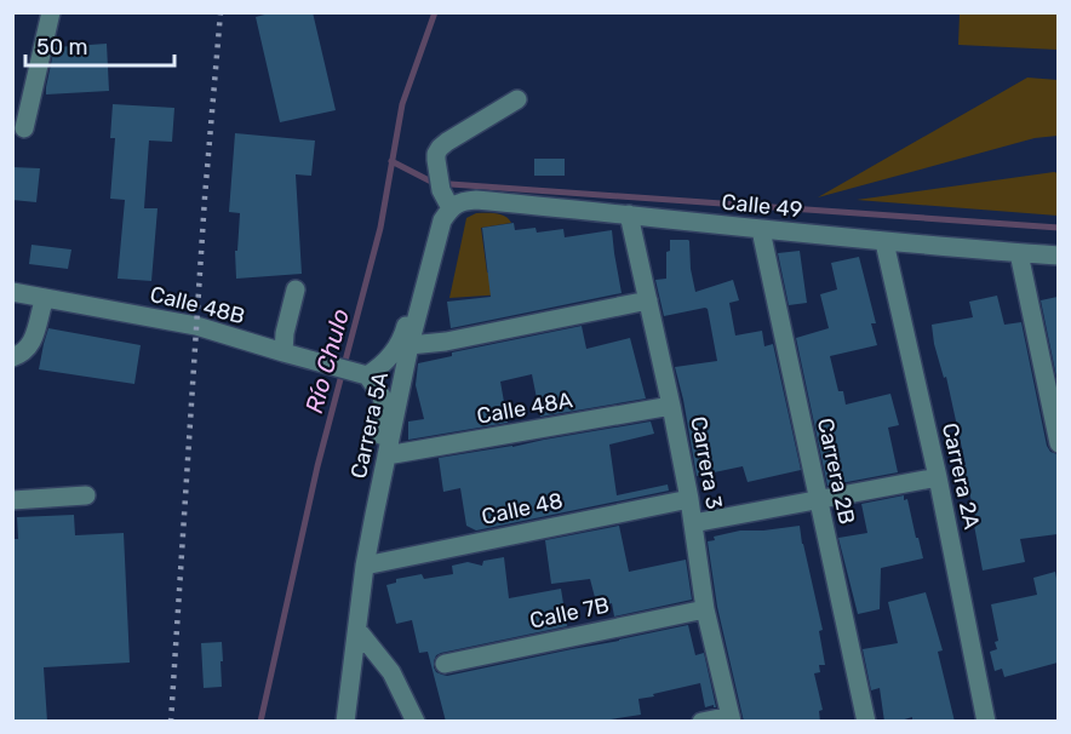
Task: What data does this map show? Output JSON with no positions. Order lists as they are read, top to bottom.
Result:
{
  "streets": {
    "street": [
      "Calle 49",
      "Calle 48B",
      "Calle 48A",
      "Carrera 5A",
      "Carrera 3",
      "Carrera 2B",
      "Carrera 2A",
      "Calle 48",
      "Calle 7B"
    ]
  },
  "crossings": [
    ["Calle 49", "Carrera 5A"],
    ["Calle 49", "Carrera 3"],
    ["Calle 49", "Carrera 2B"],
    ["Calle 49", "Carrera 2A"],
    ["Calle 48A", "Carrera 5A"],
    ["Calle 48A", "Carrera 3"],
    ["Carrera 5A", "Calle 48"],
    ["Carrera 3", "Calle 48"],
    ["Carrera 3", "Calle 7B"]
  ],
  "water": ["Río Chulo"],
  "scale_bar": "50 m"
}
